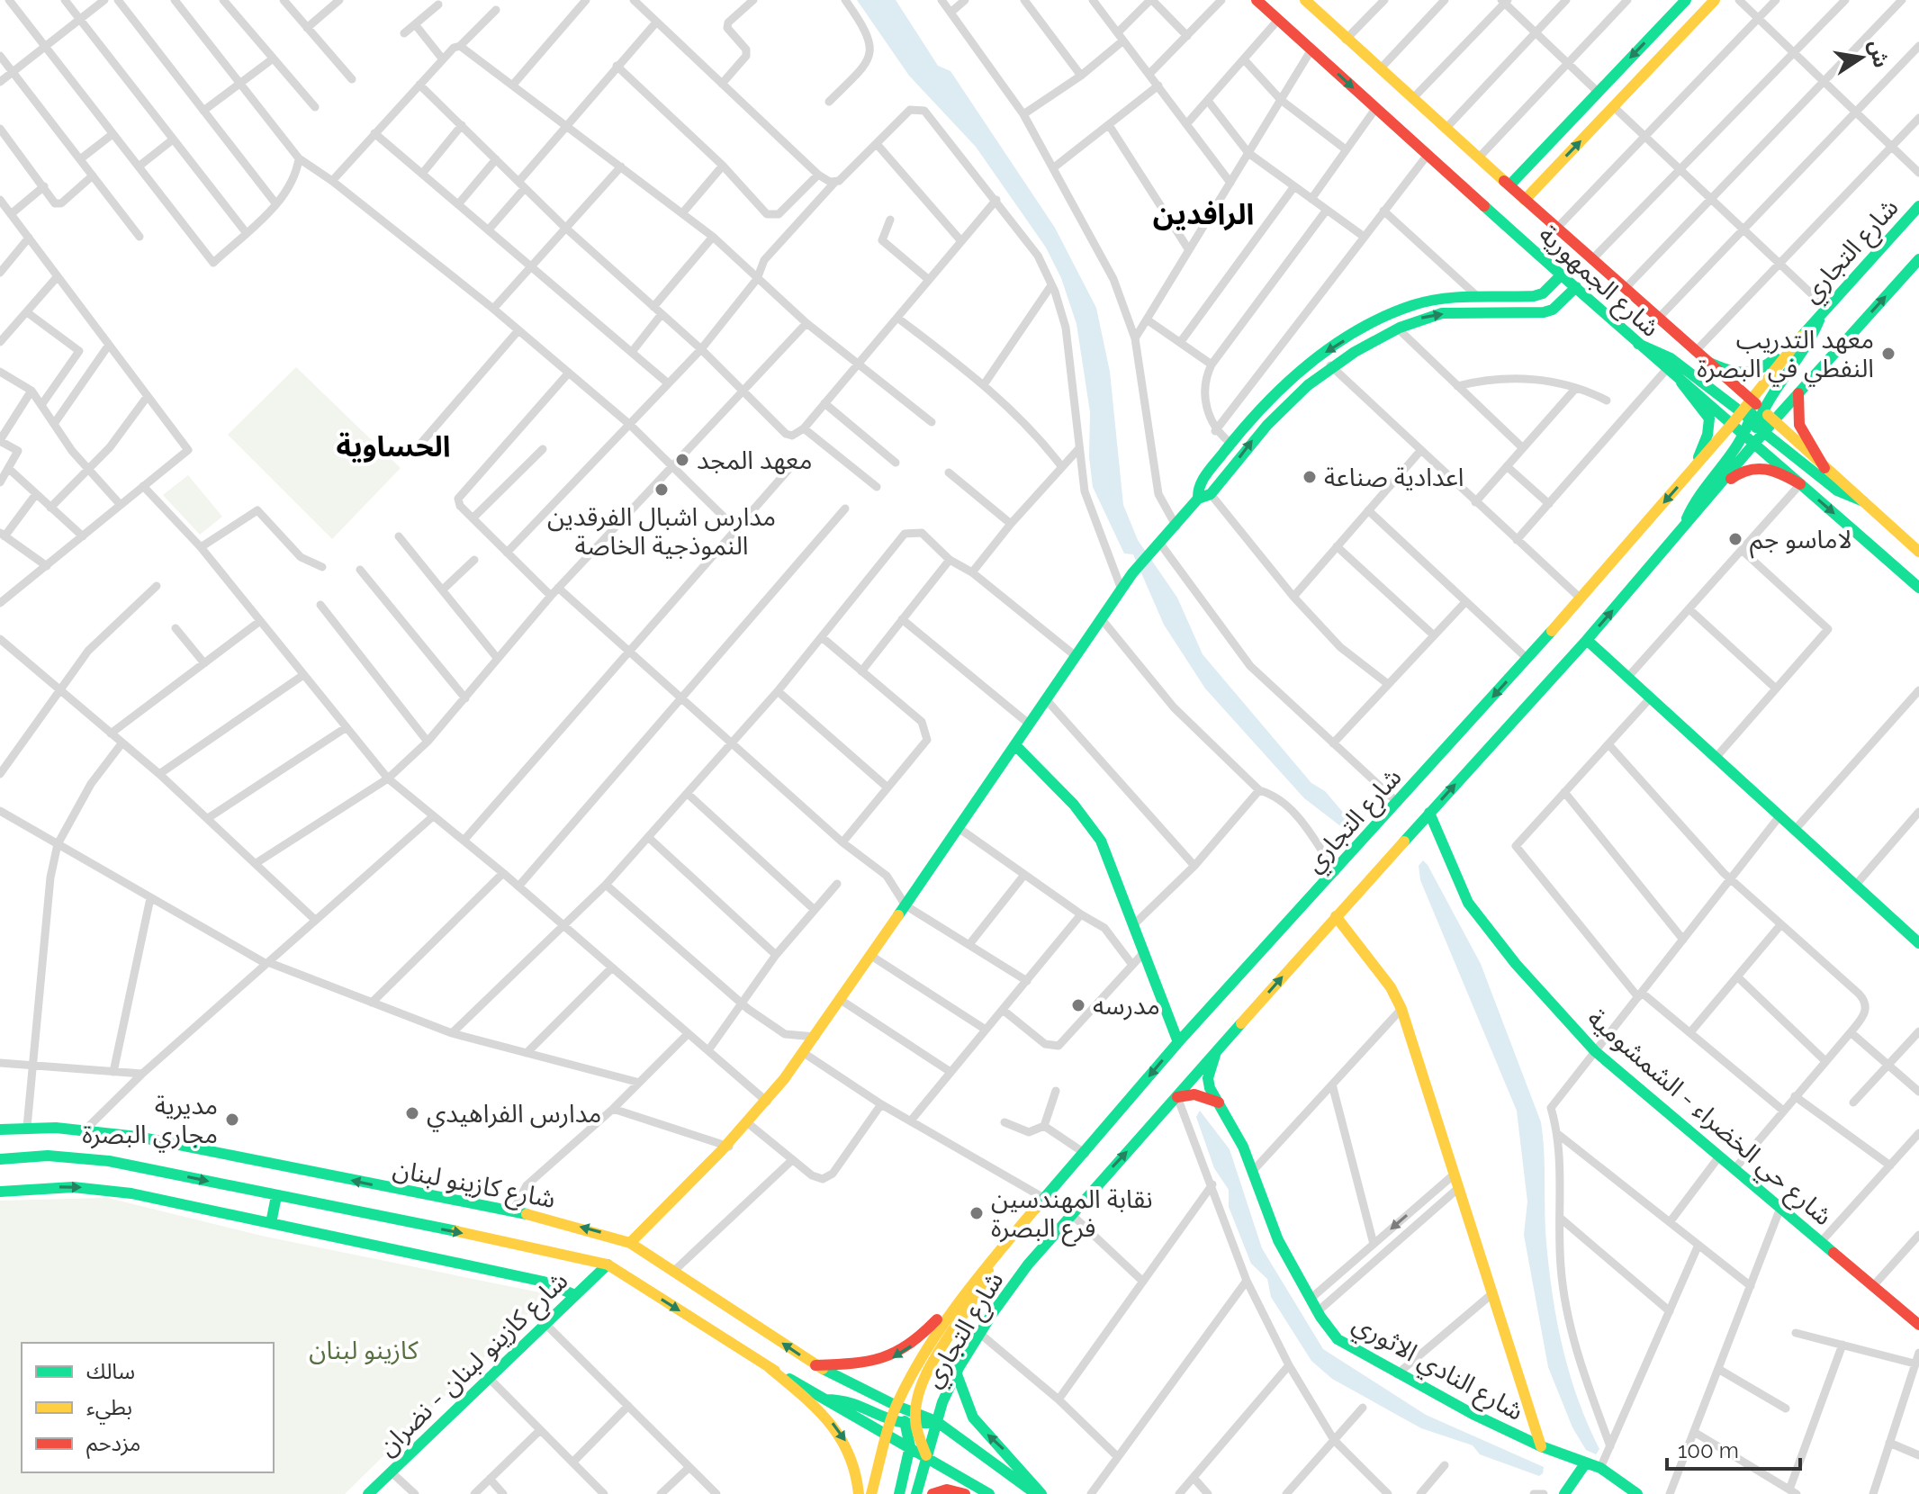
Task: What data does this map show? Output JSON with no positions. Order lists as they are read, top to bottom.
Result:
{
  "streets": {
    "main road": [
      "شارع التجاري",
      "شارع الجمهورية",
      "شارع حي الخضراء - الشمشومية",
      "شارع كازينو لبنان",
      "شارع كازينو لبنان - نضران",
      "شارع النادي الاثوري"
    ]
  },
  "crossings": [
    ["شارع التجاري", "شارع الجمهورية"],
    ["شارع التجاري", "شارع حي الخضراء - الشمشومية"],
    ["شارع التجاري", "شارع كازينو لبنان"],
    ["شارع التجاري", "شارع النادي الاثوري"],
    ["شارع كازينو لبنان", "شارع كازينو لبنان - نضران"]
  ],
  "districts": ["الرافدين", "الحساوية"],
  "parks": ["كازينو لبنان"],
  "places": [
    "معهد التدريب النفطي في البصرة",
    "معهد المجد",
    "اعدادية صناعة",
    "مدارس اشبال الفرقدين النموذجية الخاصة",
    "لاماسو جم",
    "مدرسه",
    "مدارس الفراهيدي",
    "مديرية مجاري البصرة",
    "نقابة المهندسين فرع البصرة"
  ],
  "legend": ["سالك", "بطيء", "مزدحم"],
  "scale_bar": "100 m",
  "north": "right"
}
